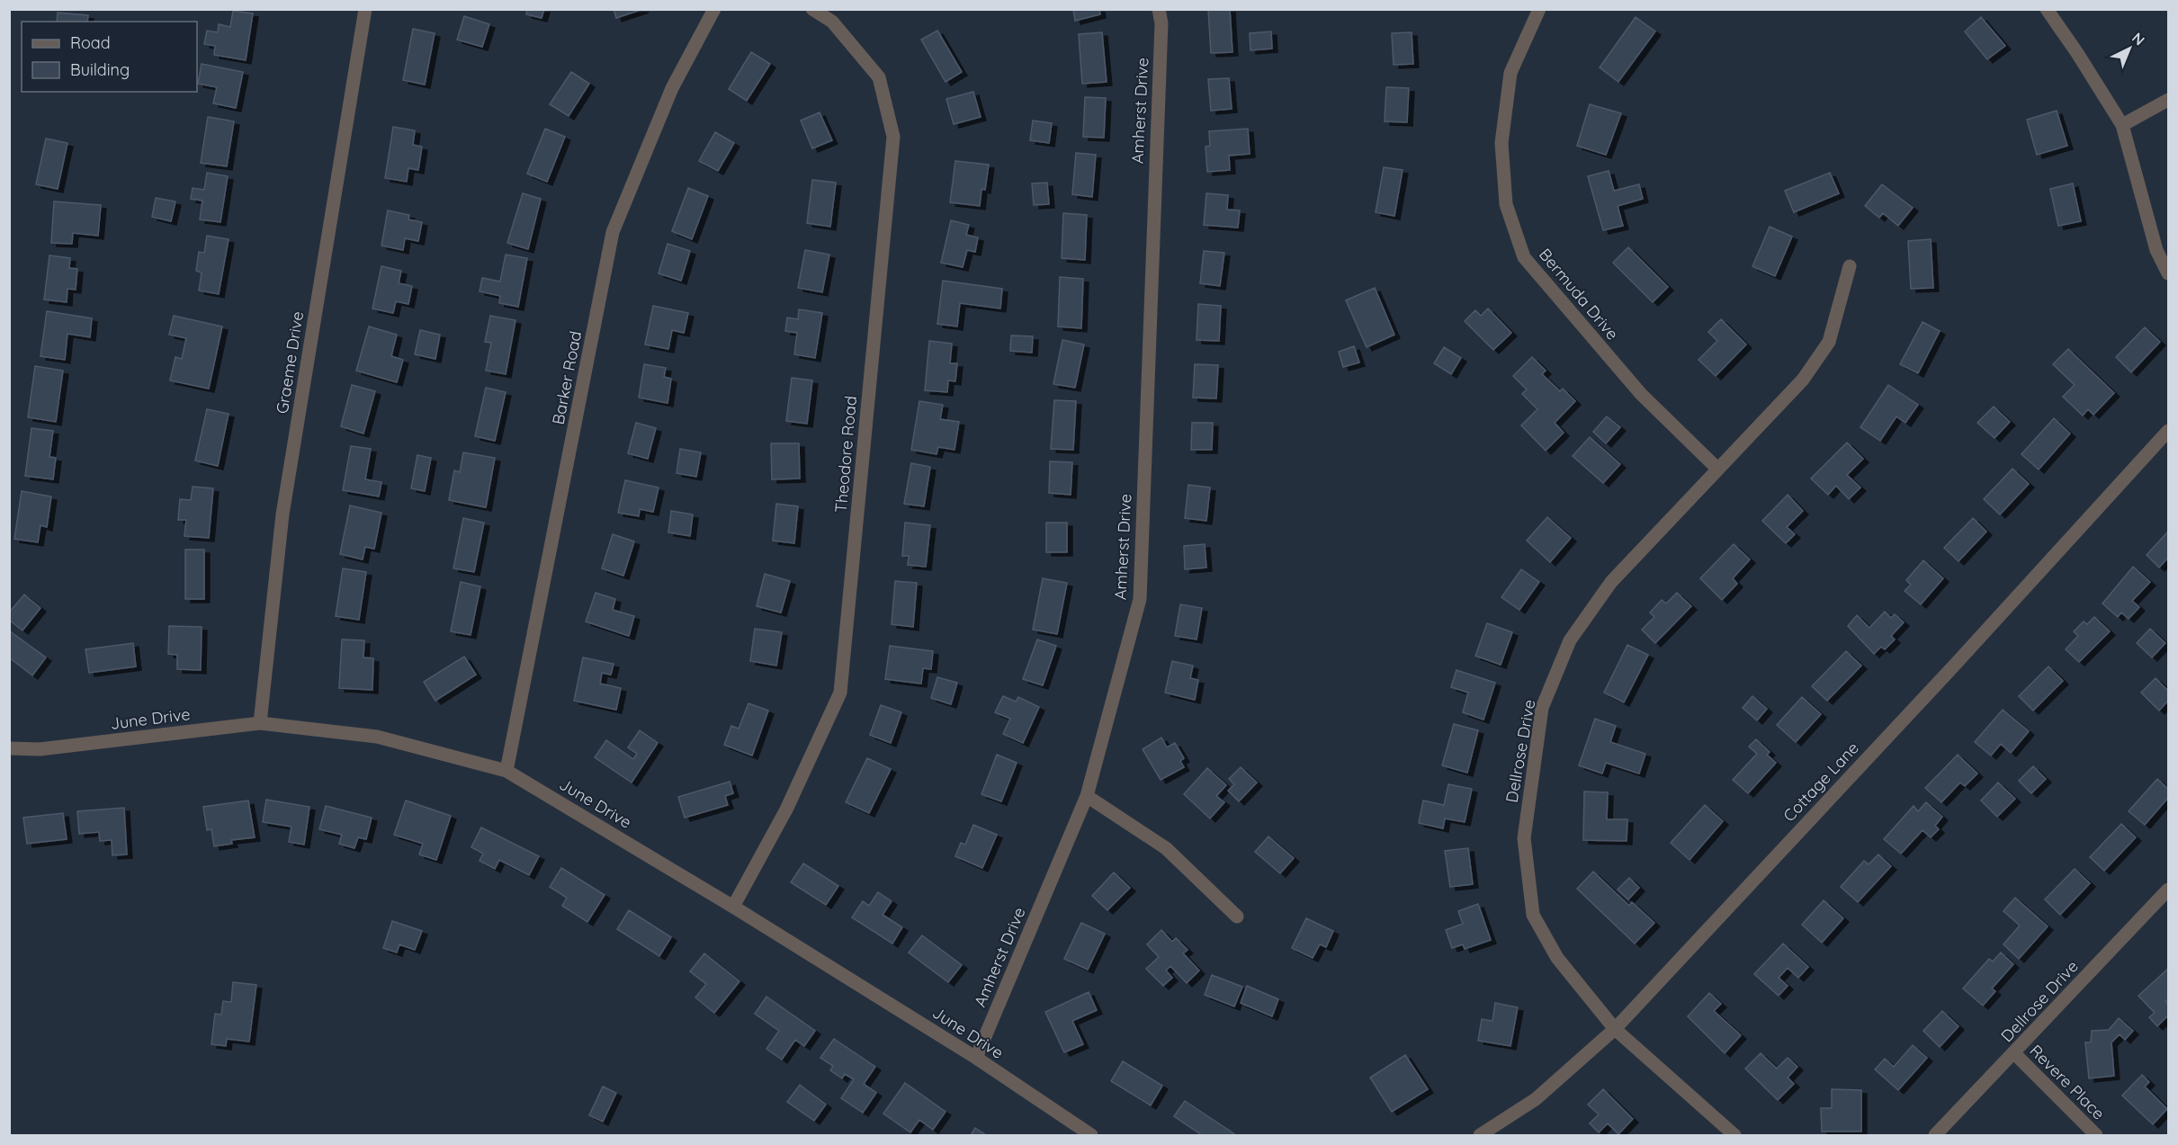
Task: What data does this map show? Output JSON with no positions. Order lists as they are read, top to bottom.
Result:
{
  "streets": {
    "street": [
      "Amherst Drive",
      "Bermuda Drive",
      "Graeme Drive",
      "Barker Road",
      "Theodore Road",
      "June Drive",
      "Dellrose Drive",
      "Cottage Lane",
      "Revere Place"
    ]
  },
  "crossings": [
    ["Amherst Drive", "June Drive"],
    ["Bermuda Drive", "Dellrose Drive"],
    ["Graeme Drive", "June Drive"],
    ["Barker Road", "June Drive"],
    ["Theodore Road", "June Drive"],
    ["Dellrose Drive", "Cottage Lane"],
    ["Dellrose Drive", "Revere Place"]
  ],
  "legend": ["Road", "Building"],
  "north": "top right"
}
